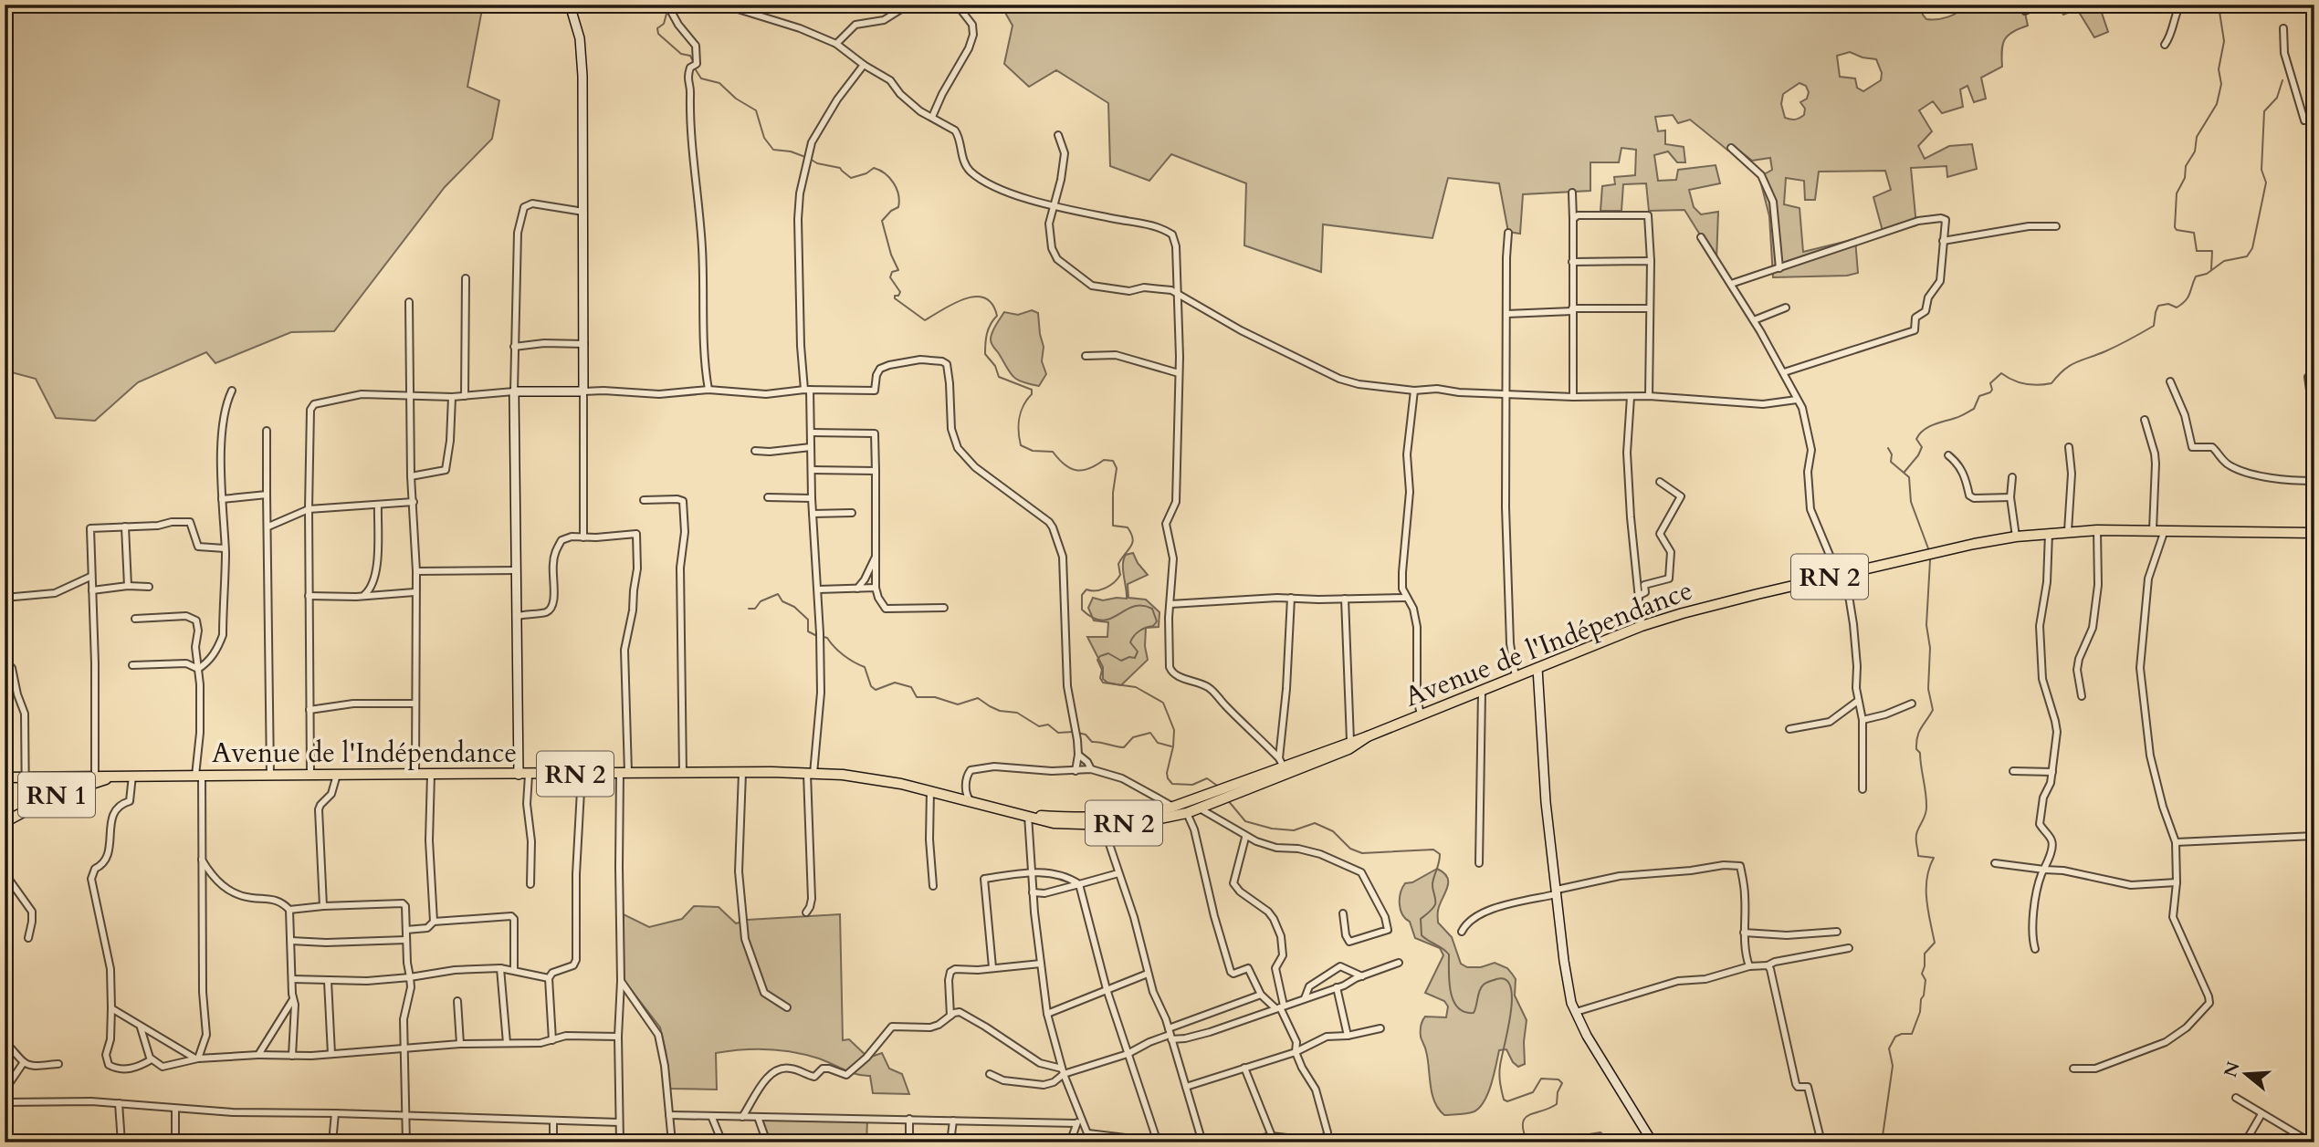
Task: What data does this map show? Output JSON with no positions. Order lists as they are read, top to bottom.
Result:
{
  "streets": {
    "main road": ["RN 2", "Avenue de l'Indépendance", "RN 1"]
  },
  "crossings": [
    ["RN 2", "Avenue de l'Indépendance"],
    ["RN 2", "RN 1"],
    ["Avenue de l'Indépendance", "RN 1"]
  ],
  "north": "left"
}
